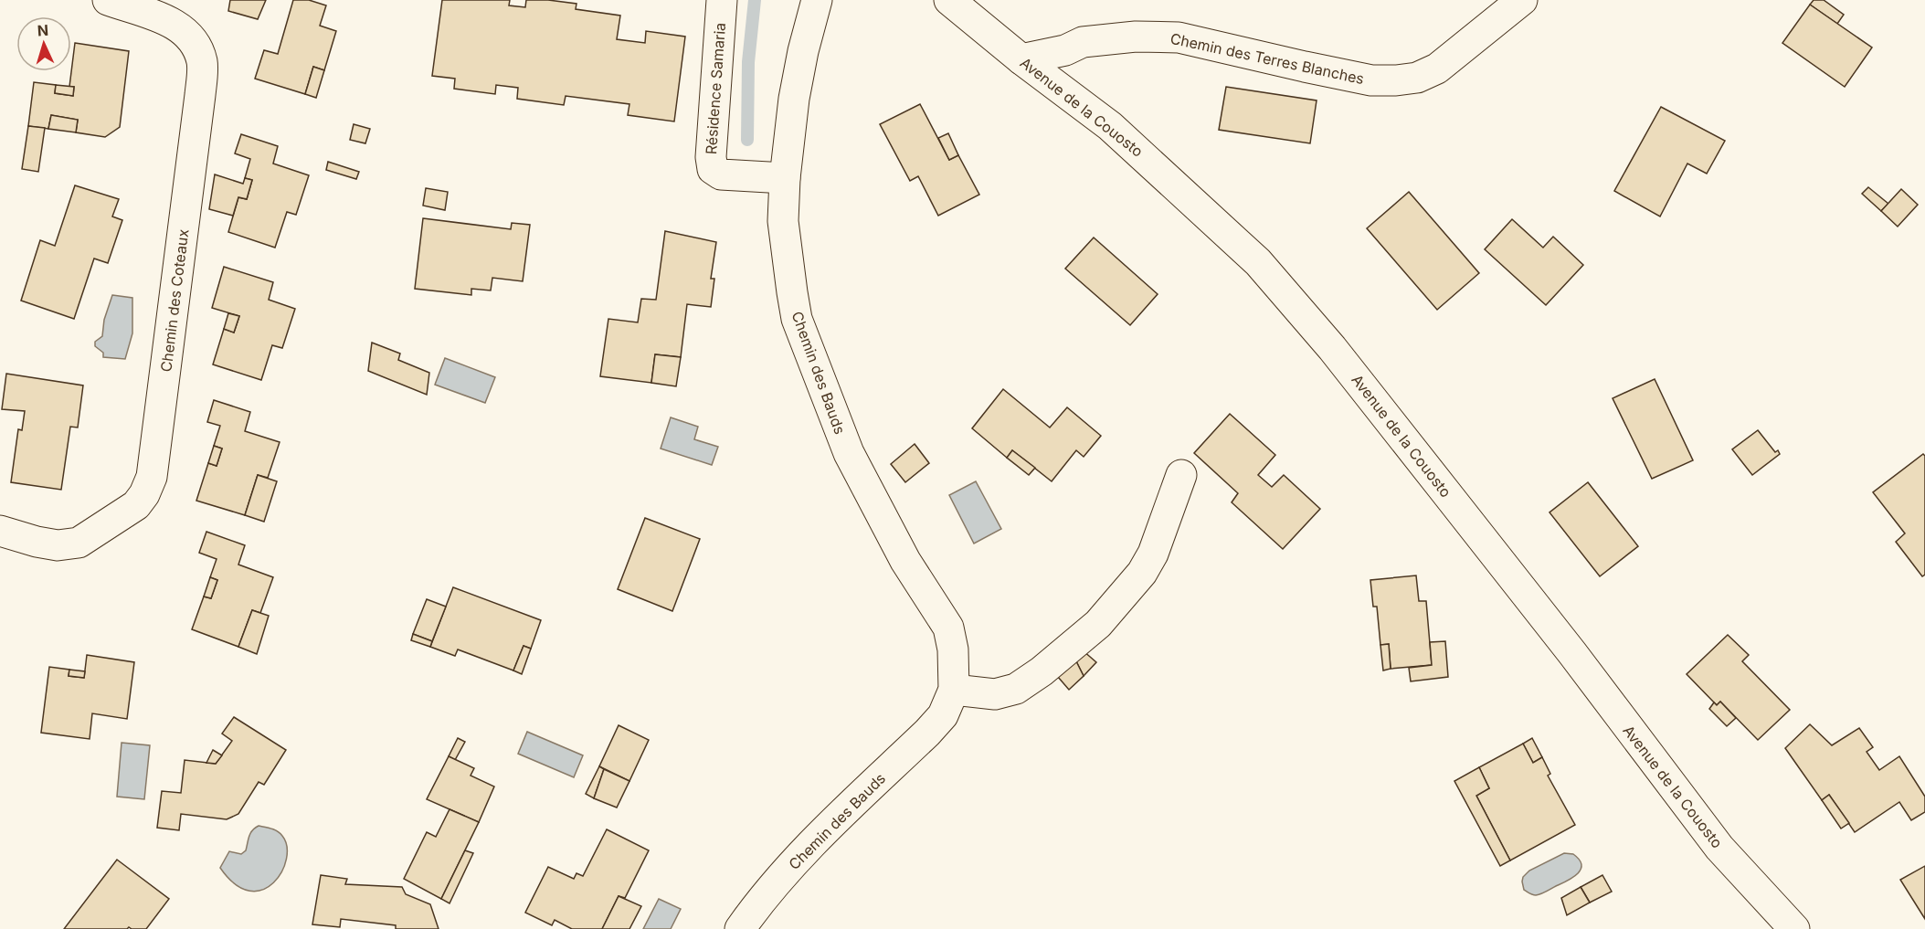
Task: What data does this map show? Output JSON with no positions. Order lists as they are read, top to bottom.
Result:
{
  "streets": {
    "street": [
      "Chemin des Terres Blanches",
      "Résidence Samaria",
      "Avenue de la Couosto",
      "Chemin des Coteaux",
      "Chemin des Bauds"
    ]
  },
  "crossings": [
    ["Chemin des Terres Blanches", "Avenue de la Couosto"],
    ["Résidence Samaria", "Chemin des Bauds"]
  ],
  "north": "top"
}
